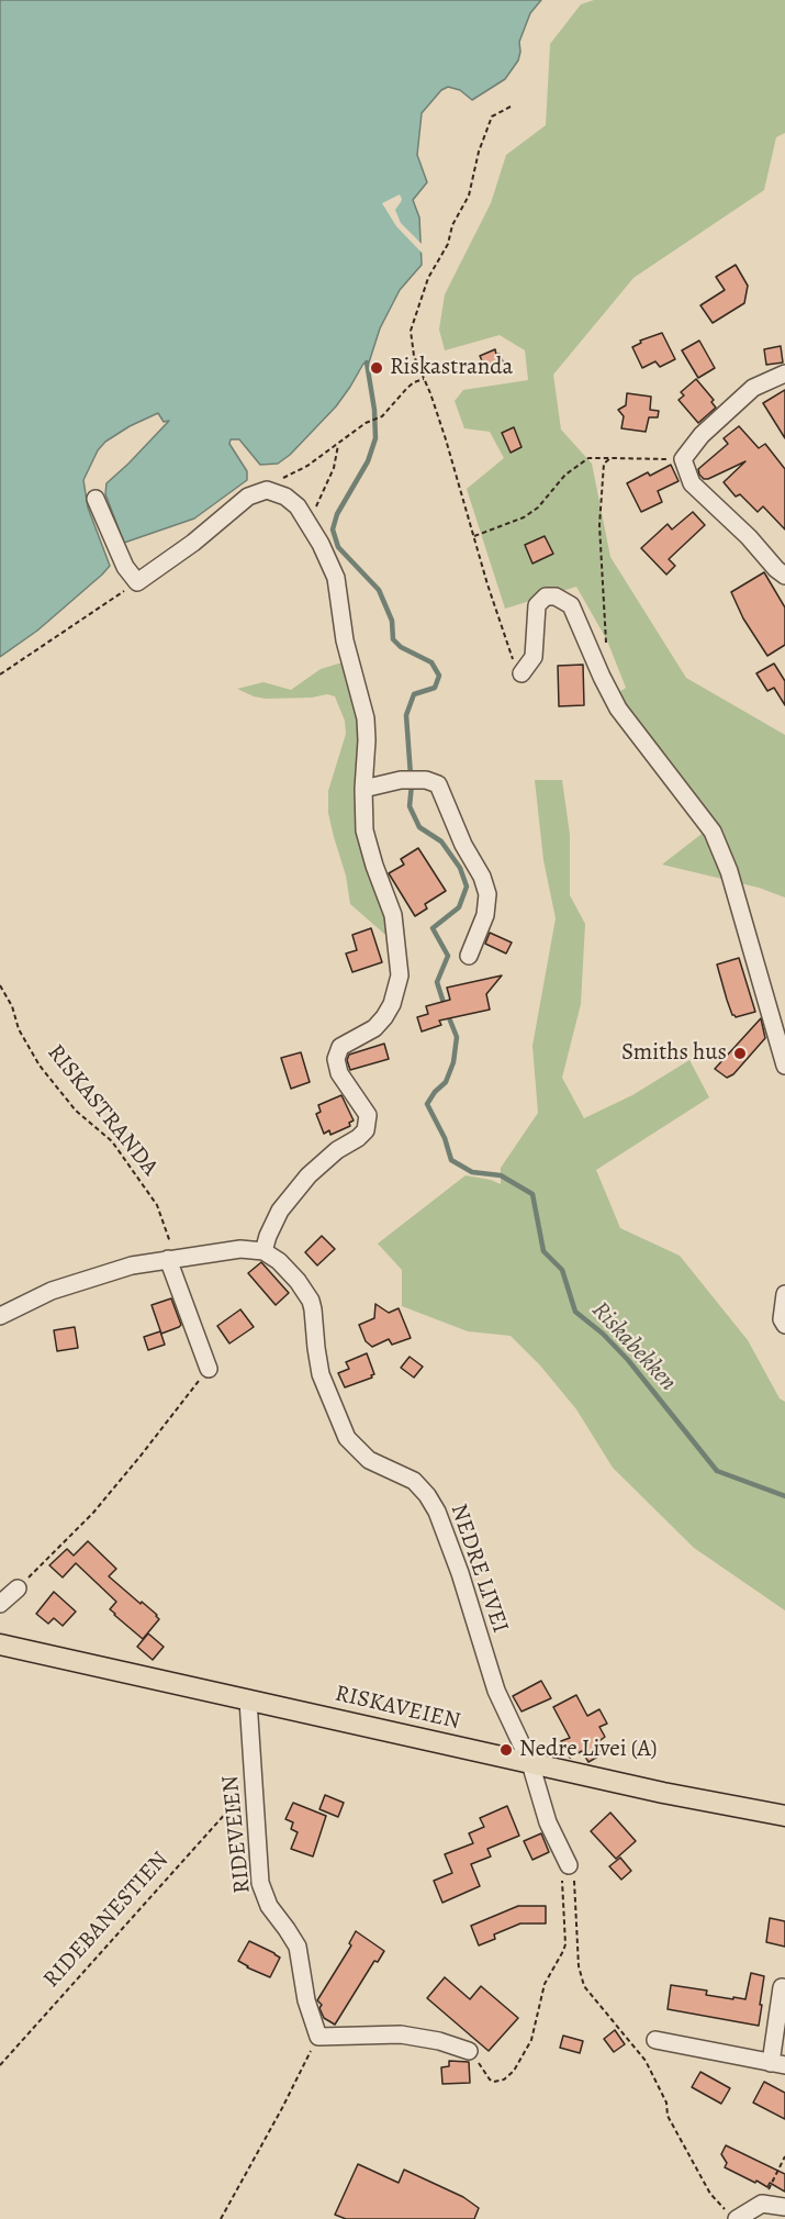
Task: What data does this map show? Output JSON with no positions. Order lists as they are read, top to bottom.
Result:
{
  "streets": {
    "main road": ["RISKAVEIEN"],
    "street": ["NEDRE LIVEI", "RIDEVEIEN"],
    "path": ["RISKASTRANDA", "RIDEBANESTIEN"]
  },
  "crossings": [
    ["NEDRE LIVEI", "RISKAVEIEN"],
    ["RISKAVEIEN", "RIDEVEIEN"]
  ],
  "water": ["Riskabekken"],
  "places": ["Riskastranda", "Smiths hus", "Nedre Livei (A)"]
}
